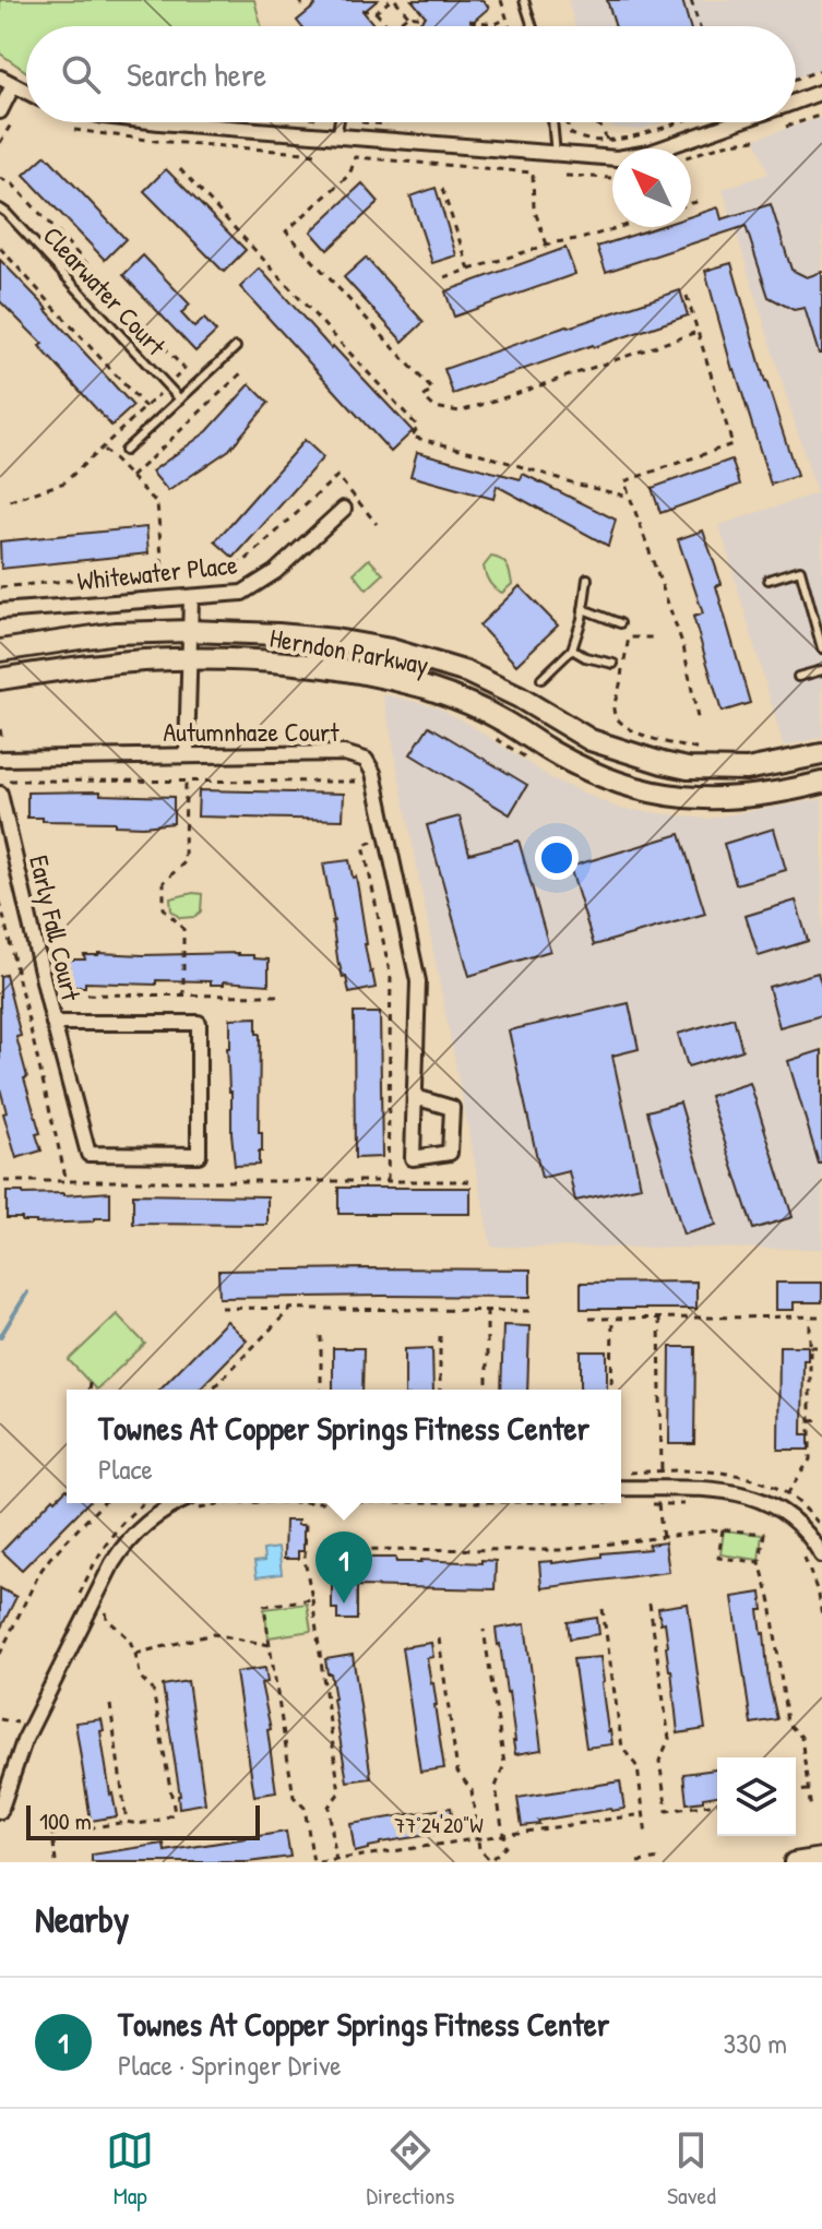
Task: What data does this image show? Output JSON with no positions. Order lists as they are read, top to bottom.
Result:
{
  "streets": {
    "main road": ["Herndon Parkway"],
    "street": ["Whitewater Place", "Autumnhaze Court", "Early Fall Court"],
    "lane": ["Clearwater Court"]
  },
  "scale_bar": "100 m",
  "north": "top left",
  "page": {
    "search": "Search here",
    "popup": ["Townes At Copper Springs Fitness Center", "Place"],
    "pins": "1",
    "scale": "100 m",
    "heading": "Nearby",
    "list": [
      {
        "mark": "1",
        "name": "Townes At Copper Springs Fitness Center",
        "note": "Place · Springer Drive",
        "value": "330 m"
      }
    ],
    "nav": ["Map", "Directions", "Saved"]
  },
  "coordinates": ["77°24'20\"W"]
}
